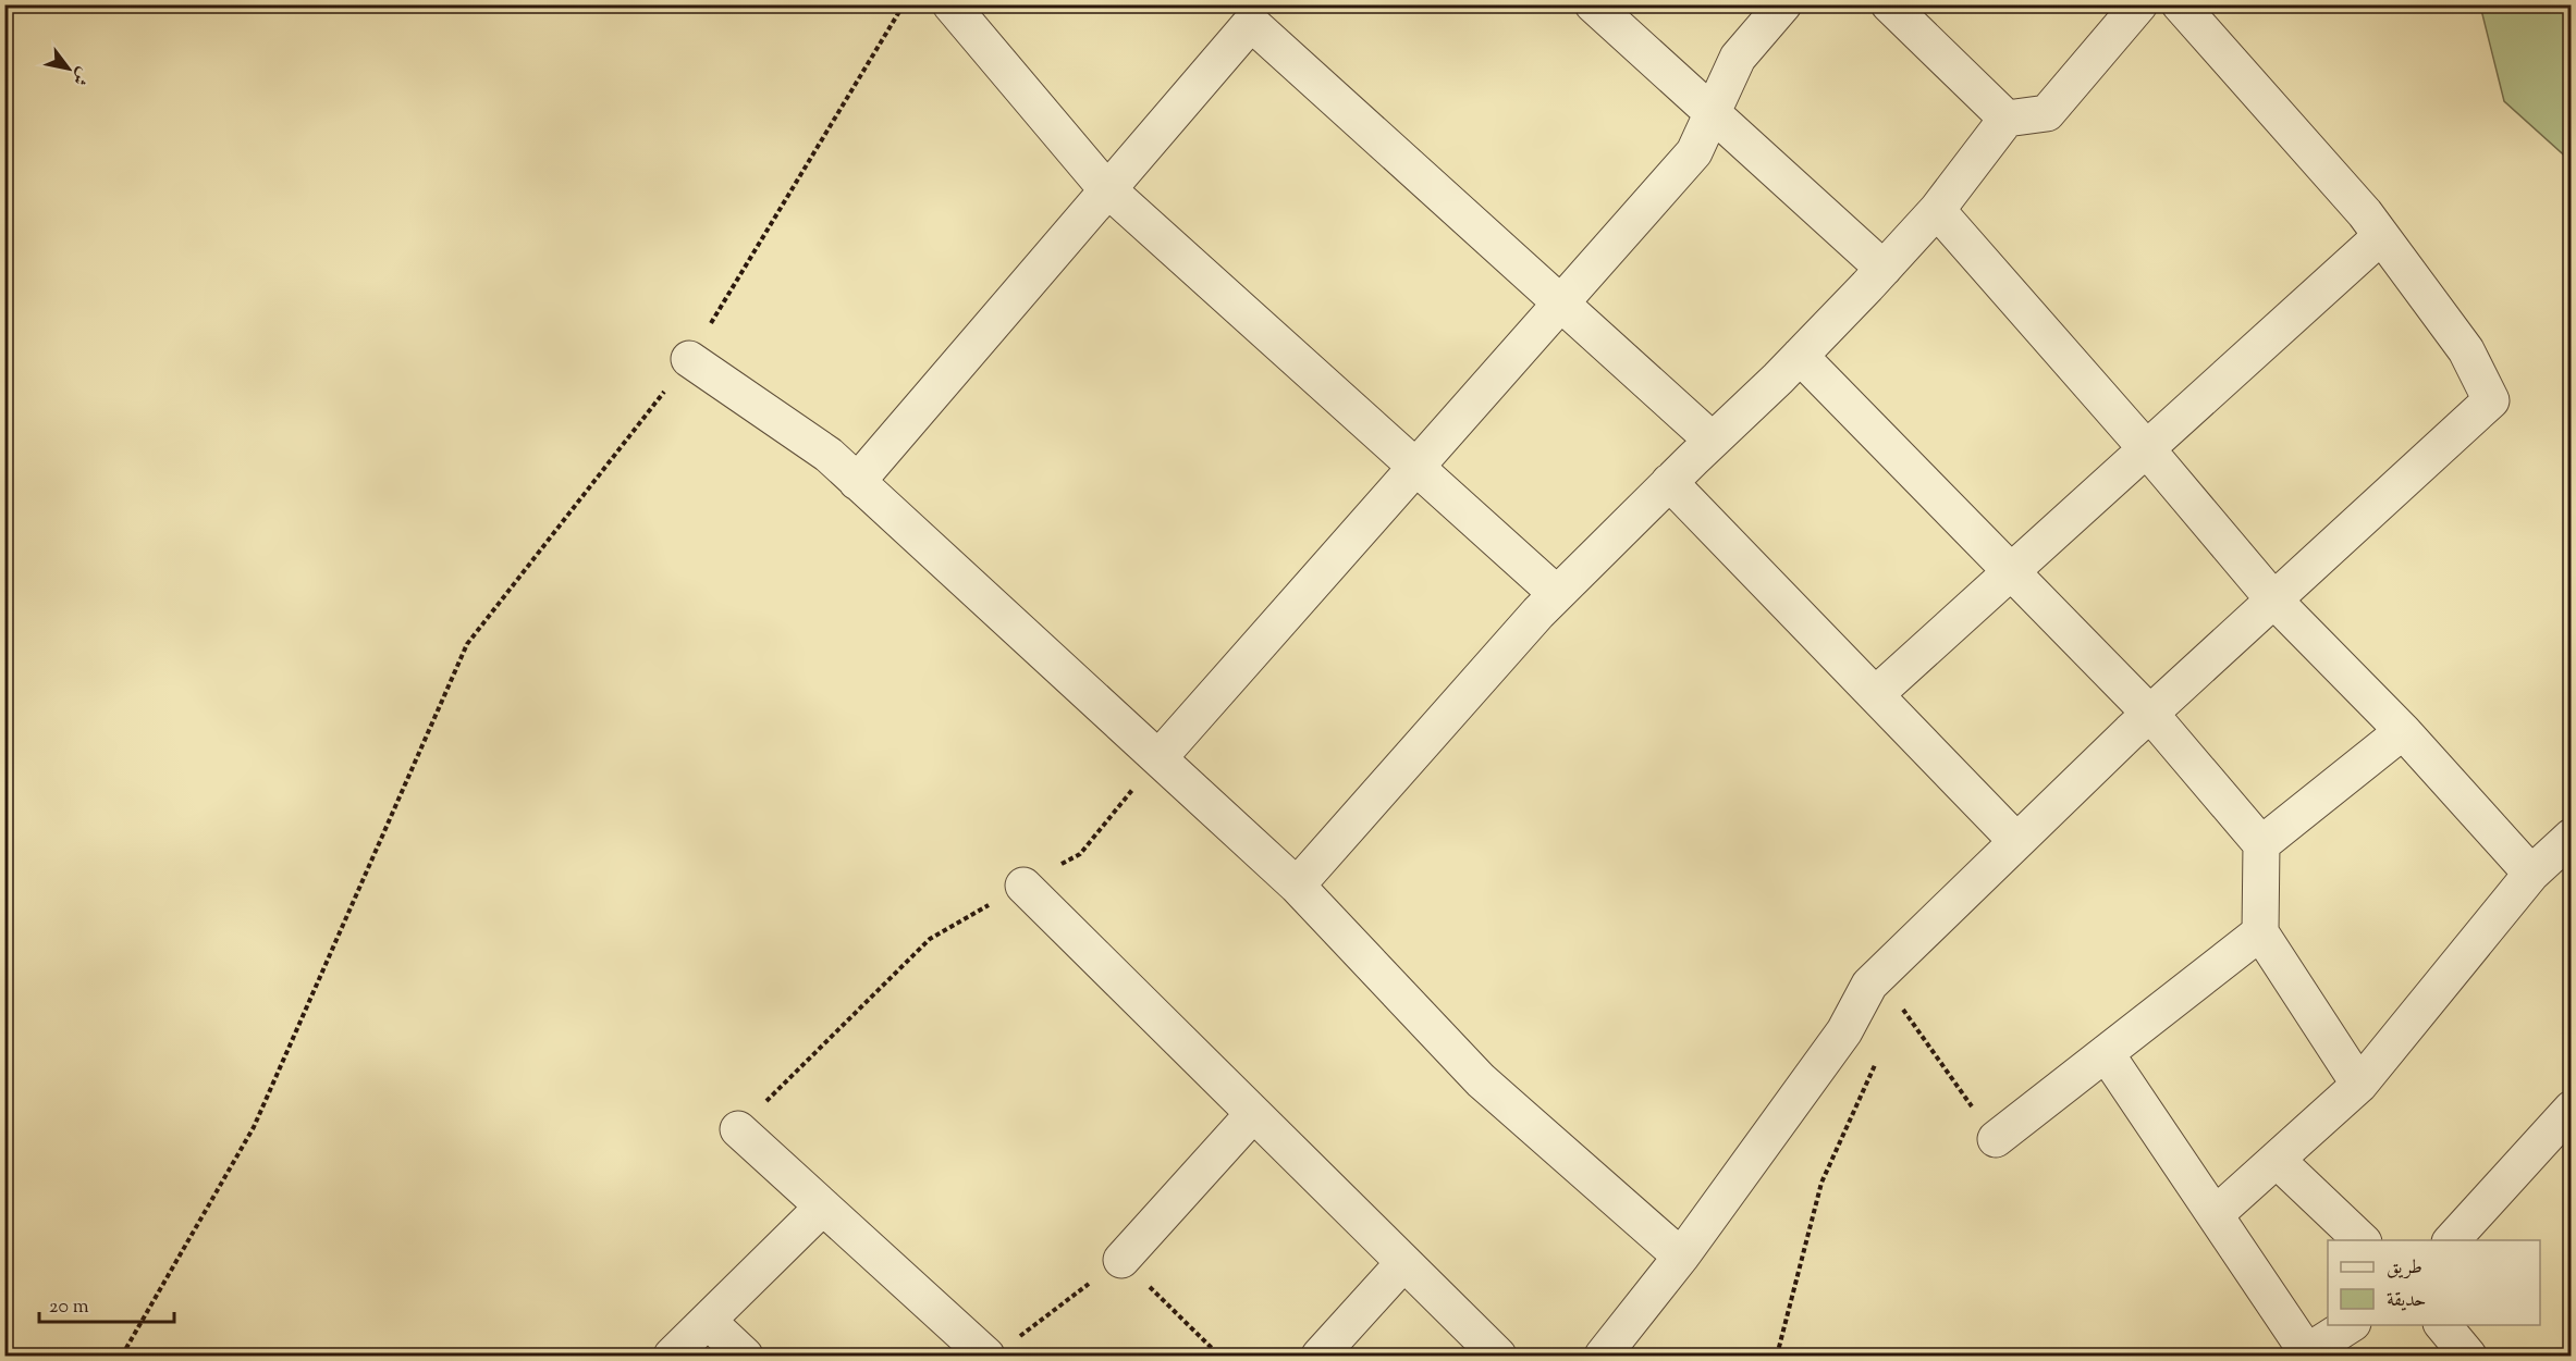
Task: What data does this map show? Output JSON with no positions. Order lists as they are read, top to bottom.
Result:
{
  "legend": ["طريق", "حديقة"],
  "scale_bar": "20 m",
  "north": "bottom right"
}
